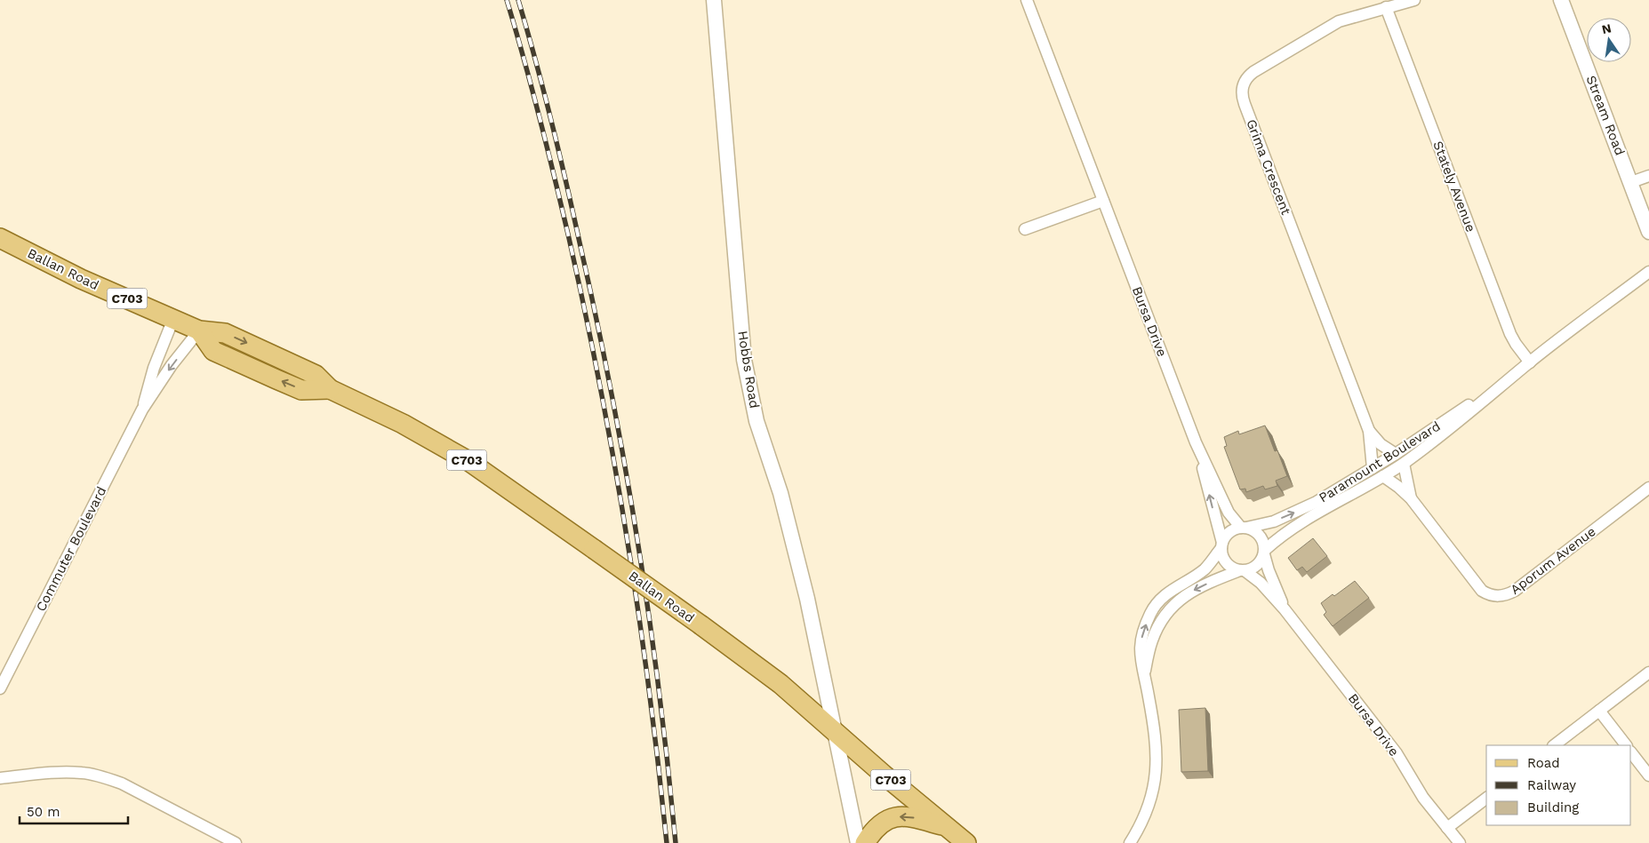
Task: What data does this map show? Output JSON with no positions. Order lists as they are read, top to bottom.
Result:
{
  "streets": {
    "main road": ["Ballan Road", "C703"],
    "street": [
      "Stream Road",
      "Grima Crescent",
      "Stately Avenue",
      "Bursa Drive",
      "Hobbs Road",
      "Paramount Boulevard",
      "Commuter Boulevard",
      "Aporum Avenue"
    ]
  },
  "crossings": [
    ["Grima Crescent", "Stately Avenue"],
    ["Grima Crescent", "Paramount Boulevard"],
    ["Stately Avenue", "Paramount Boulevard"],
    ["Ballan Road", "Hobbs Road"],
    ["Ballan Road", "Commuter Boulevard"],
    ["Bursa Drive", "Paramount Boulevard"],
    ["Paramount Boulevard", "Aporum Avenue"]
  ],
  "legend": ["Road", "Railway", "Building"],
  "scale_bar": "50 m",
  "north": "top"
}
